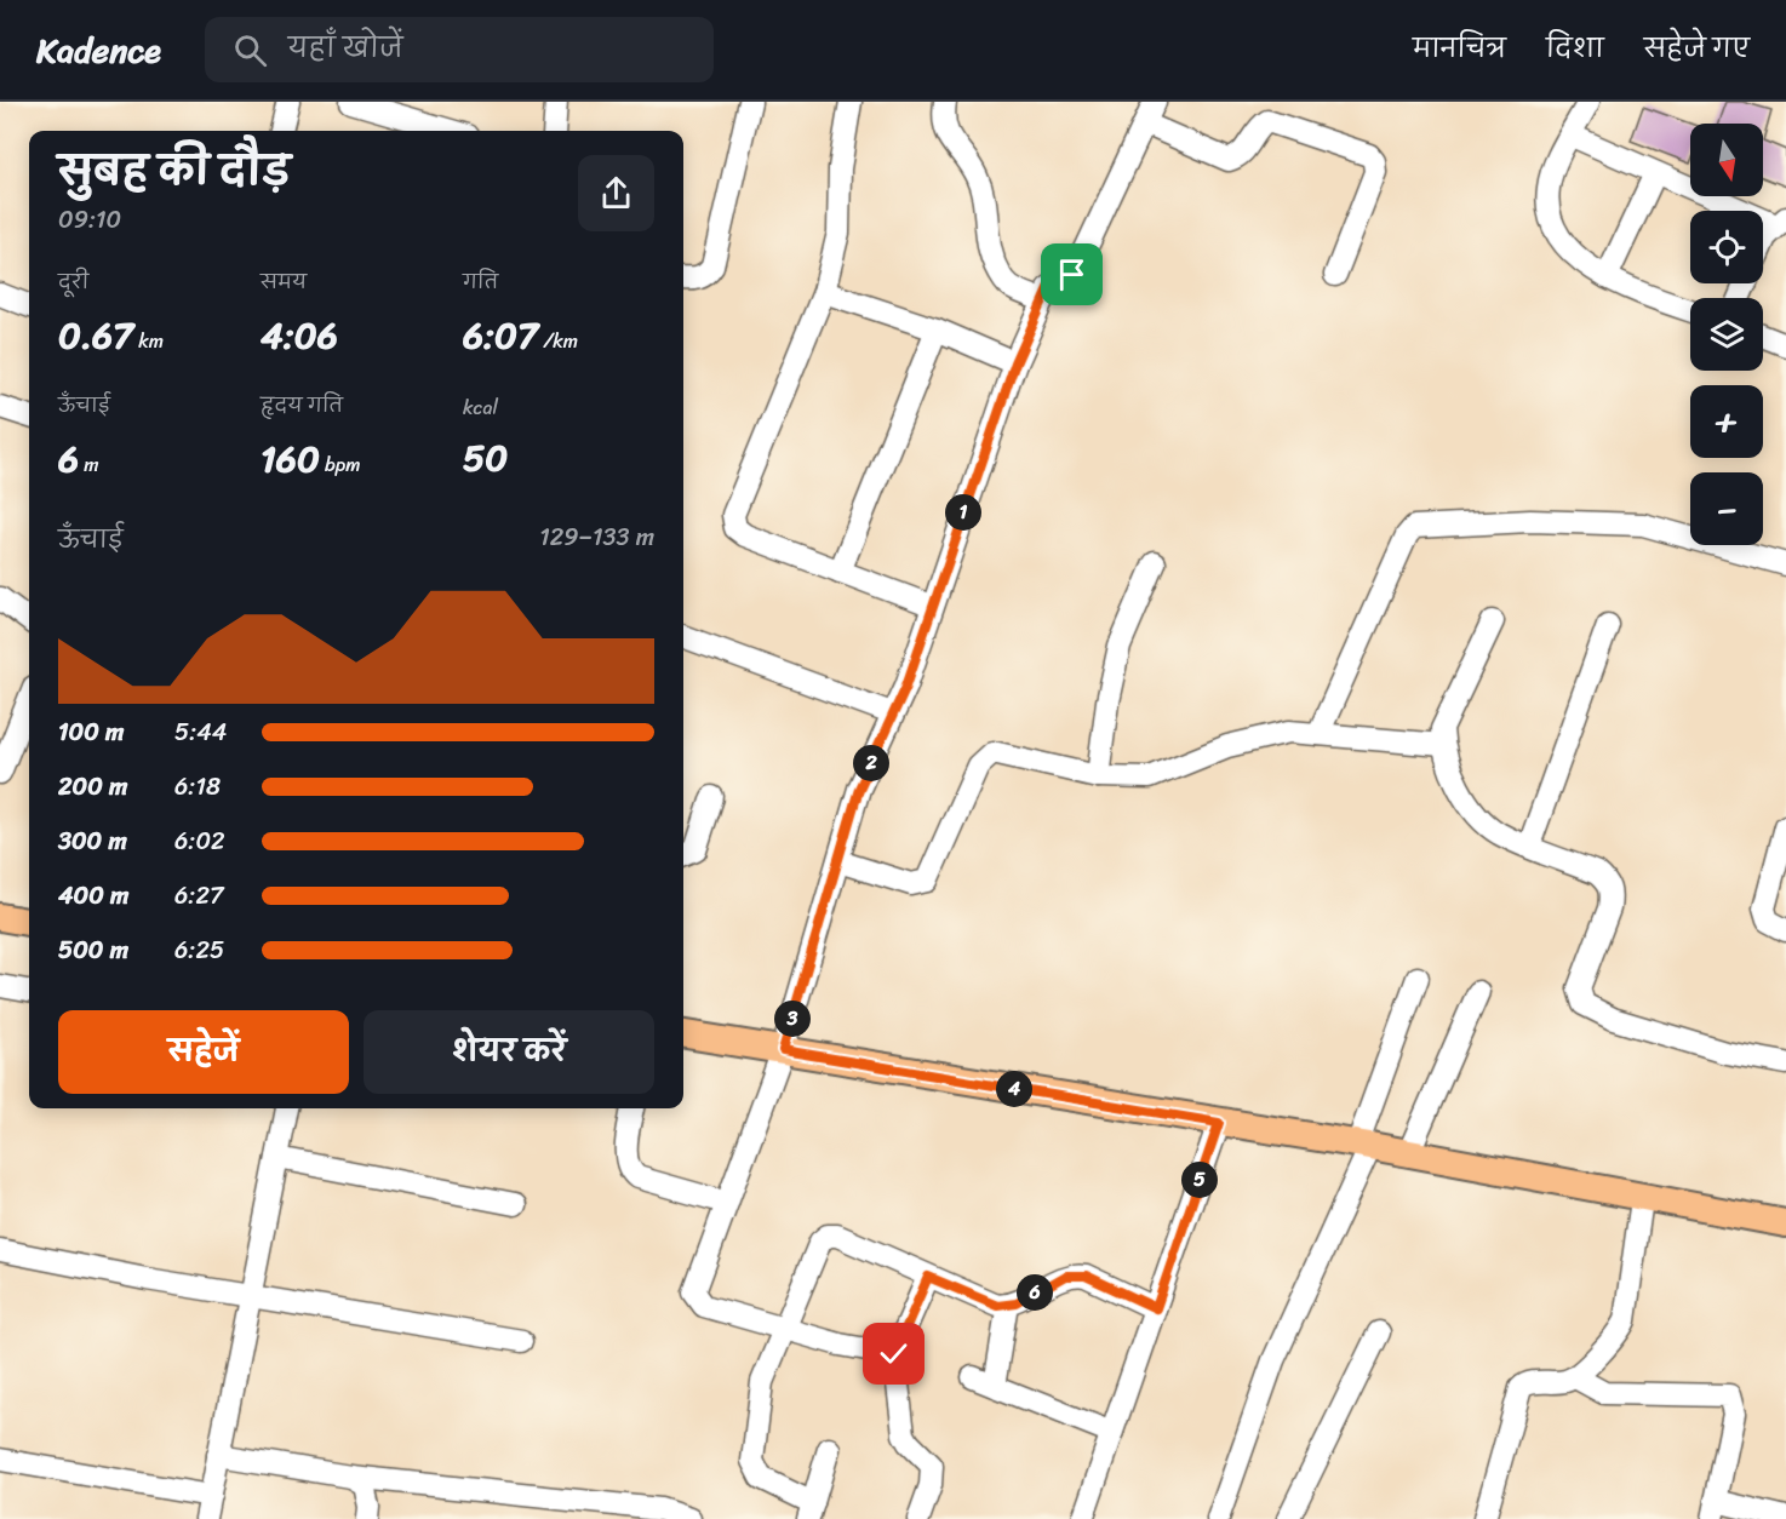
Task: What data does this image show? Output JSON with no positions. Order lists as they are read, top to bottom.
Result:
{
  "north": "bottom",
  "page": {
    "header": "Kadence",
    "search": "यहाँ खोजें",
    "nav": ["मानचित्र", "दिशा", "सहेजे गए"],
    "map_buttons": ["+", "−"],
    "heading": ["सुबह की दौड़", "09:10"],
    "stats": [
      ["दूरी", "0.67 km"],
      ["समय", "4:06"],
      ["गति", "6:07 /km"],
      ["ऊँचाई", "6 m"],
      ["हृदय गति", "160 bpm"],
      ["kcal", "50"]
    ],
    "pins": [
      "1",
      "2",
      "3",
      "4",
      "5",
      "6"
    ],
    "chart": ["ऊँचाई", "129–133 m"],
    "list": [
      {
        "name": "100 m",
        "note": "5:44"
      },
      {
        "name": "200 m",
        "note": "6:18"
      },
      {
        "name": "300 m",
        "note": "6:02"
      },
      {
        "name": "400 m",
        "note": "6:27"
      },
      {
        "name": "500 m",
        "note": "6:25"
      }
    ],
    "buttons": ["सहेजें", "शेयर करें"]
  }
}
